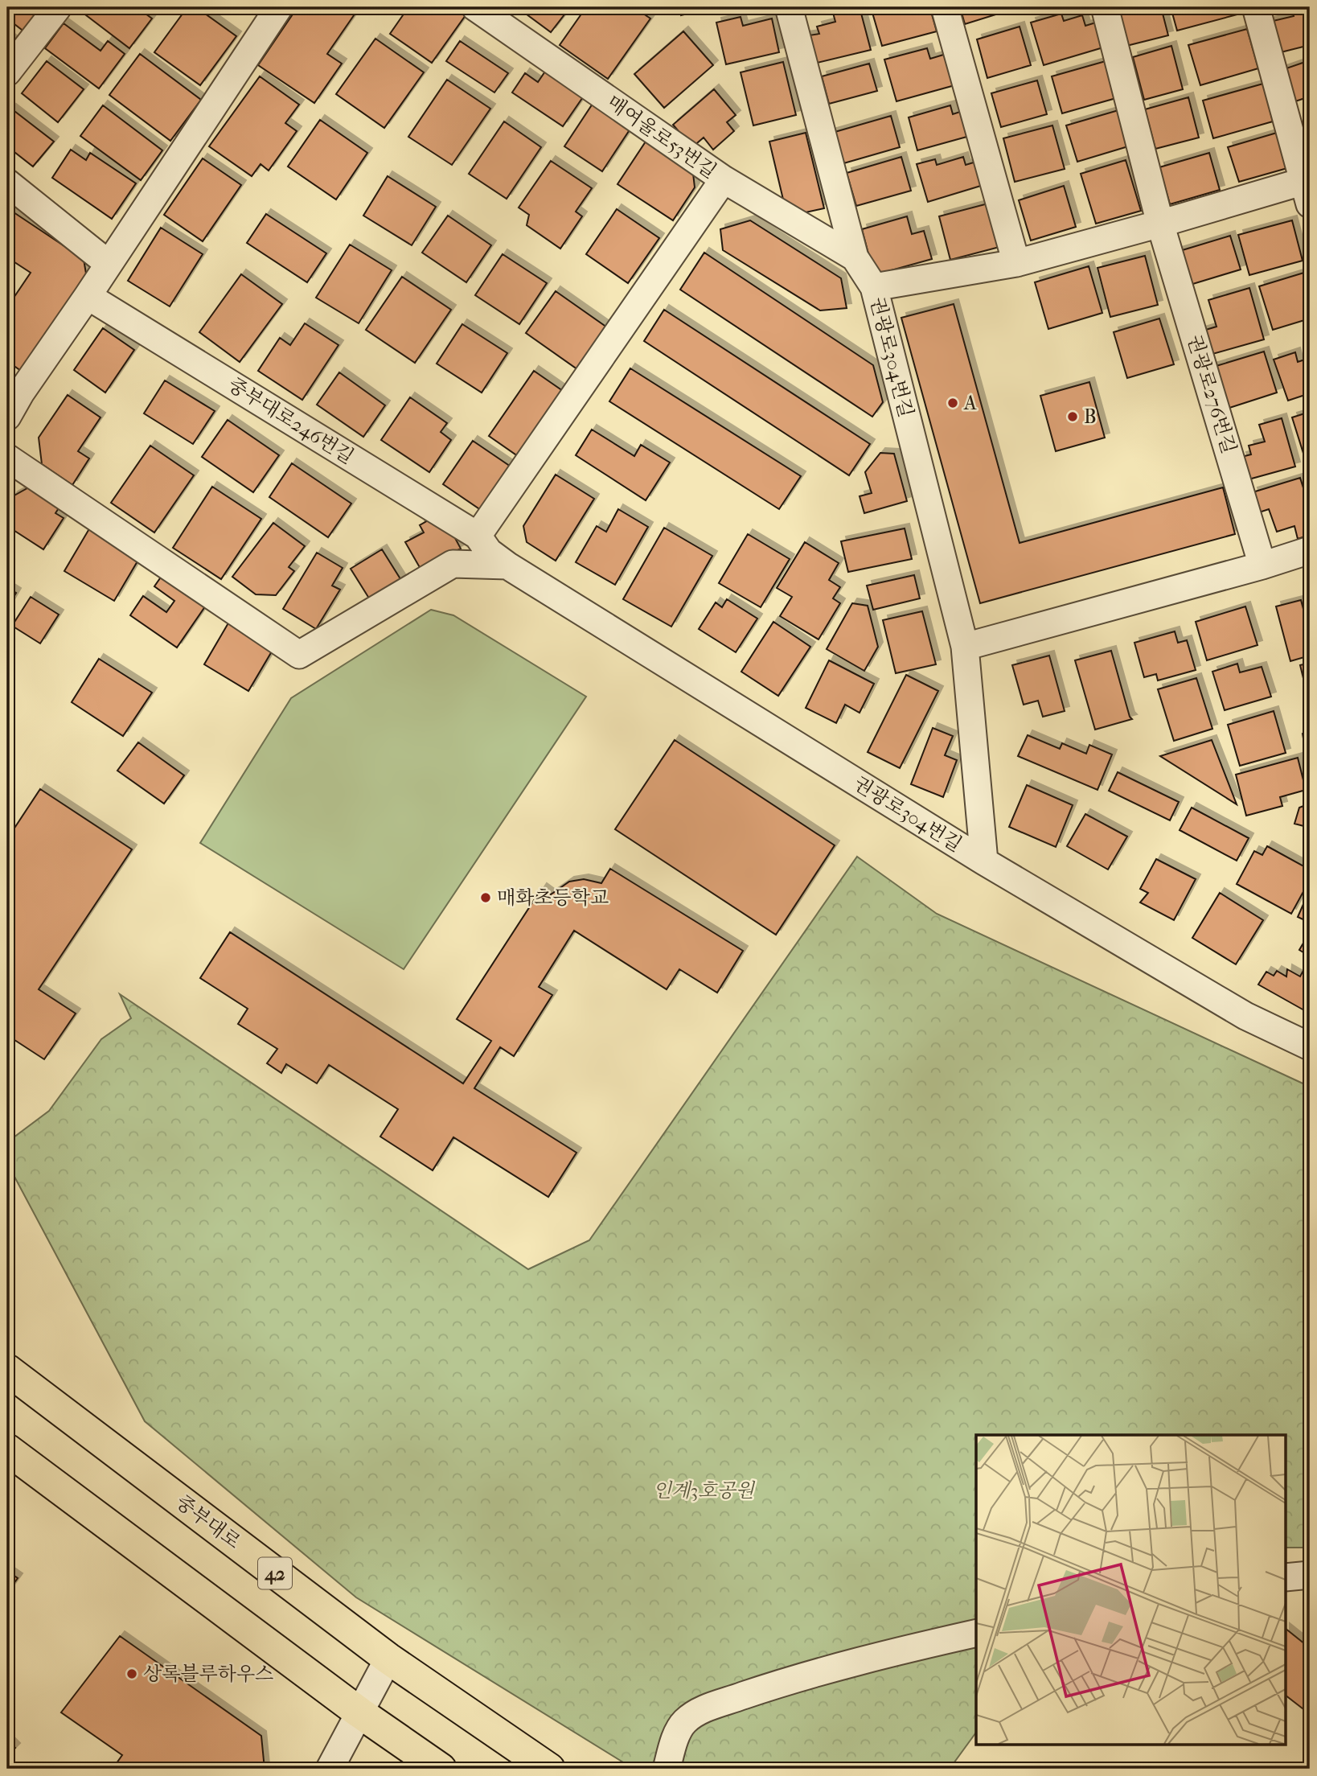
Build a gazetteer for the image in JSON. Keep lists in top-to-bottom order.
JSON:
{
  "streets": {
    "main road": ["중부대로", "42"],
    "street": [
      "매여울로53번길",
      "권광로304번길",
      "권광로276번길",
      "중부대로246번길"
    ]
  },
  "crossings": [
    ["매여울로53번길", "권광로304번길"],
    ["권광로304번길", "중부대로246번길"]
  ],
  "parks": ["인계3호공원"],
  "places": [
    "A",
    "B",
    "매화초등학교",
    "상록블루하우스"
  ]
}
